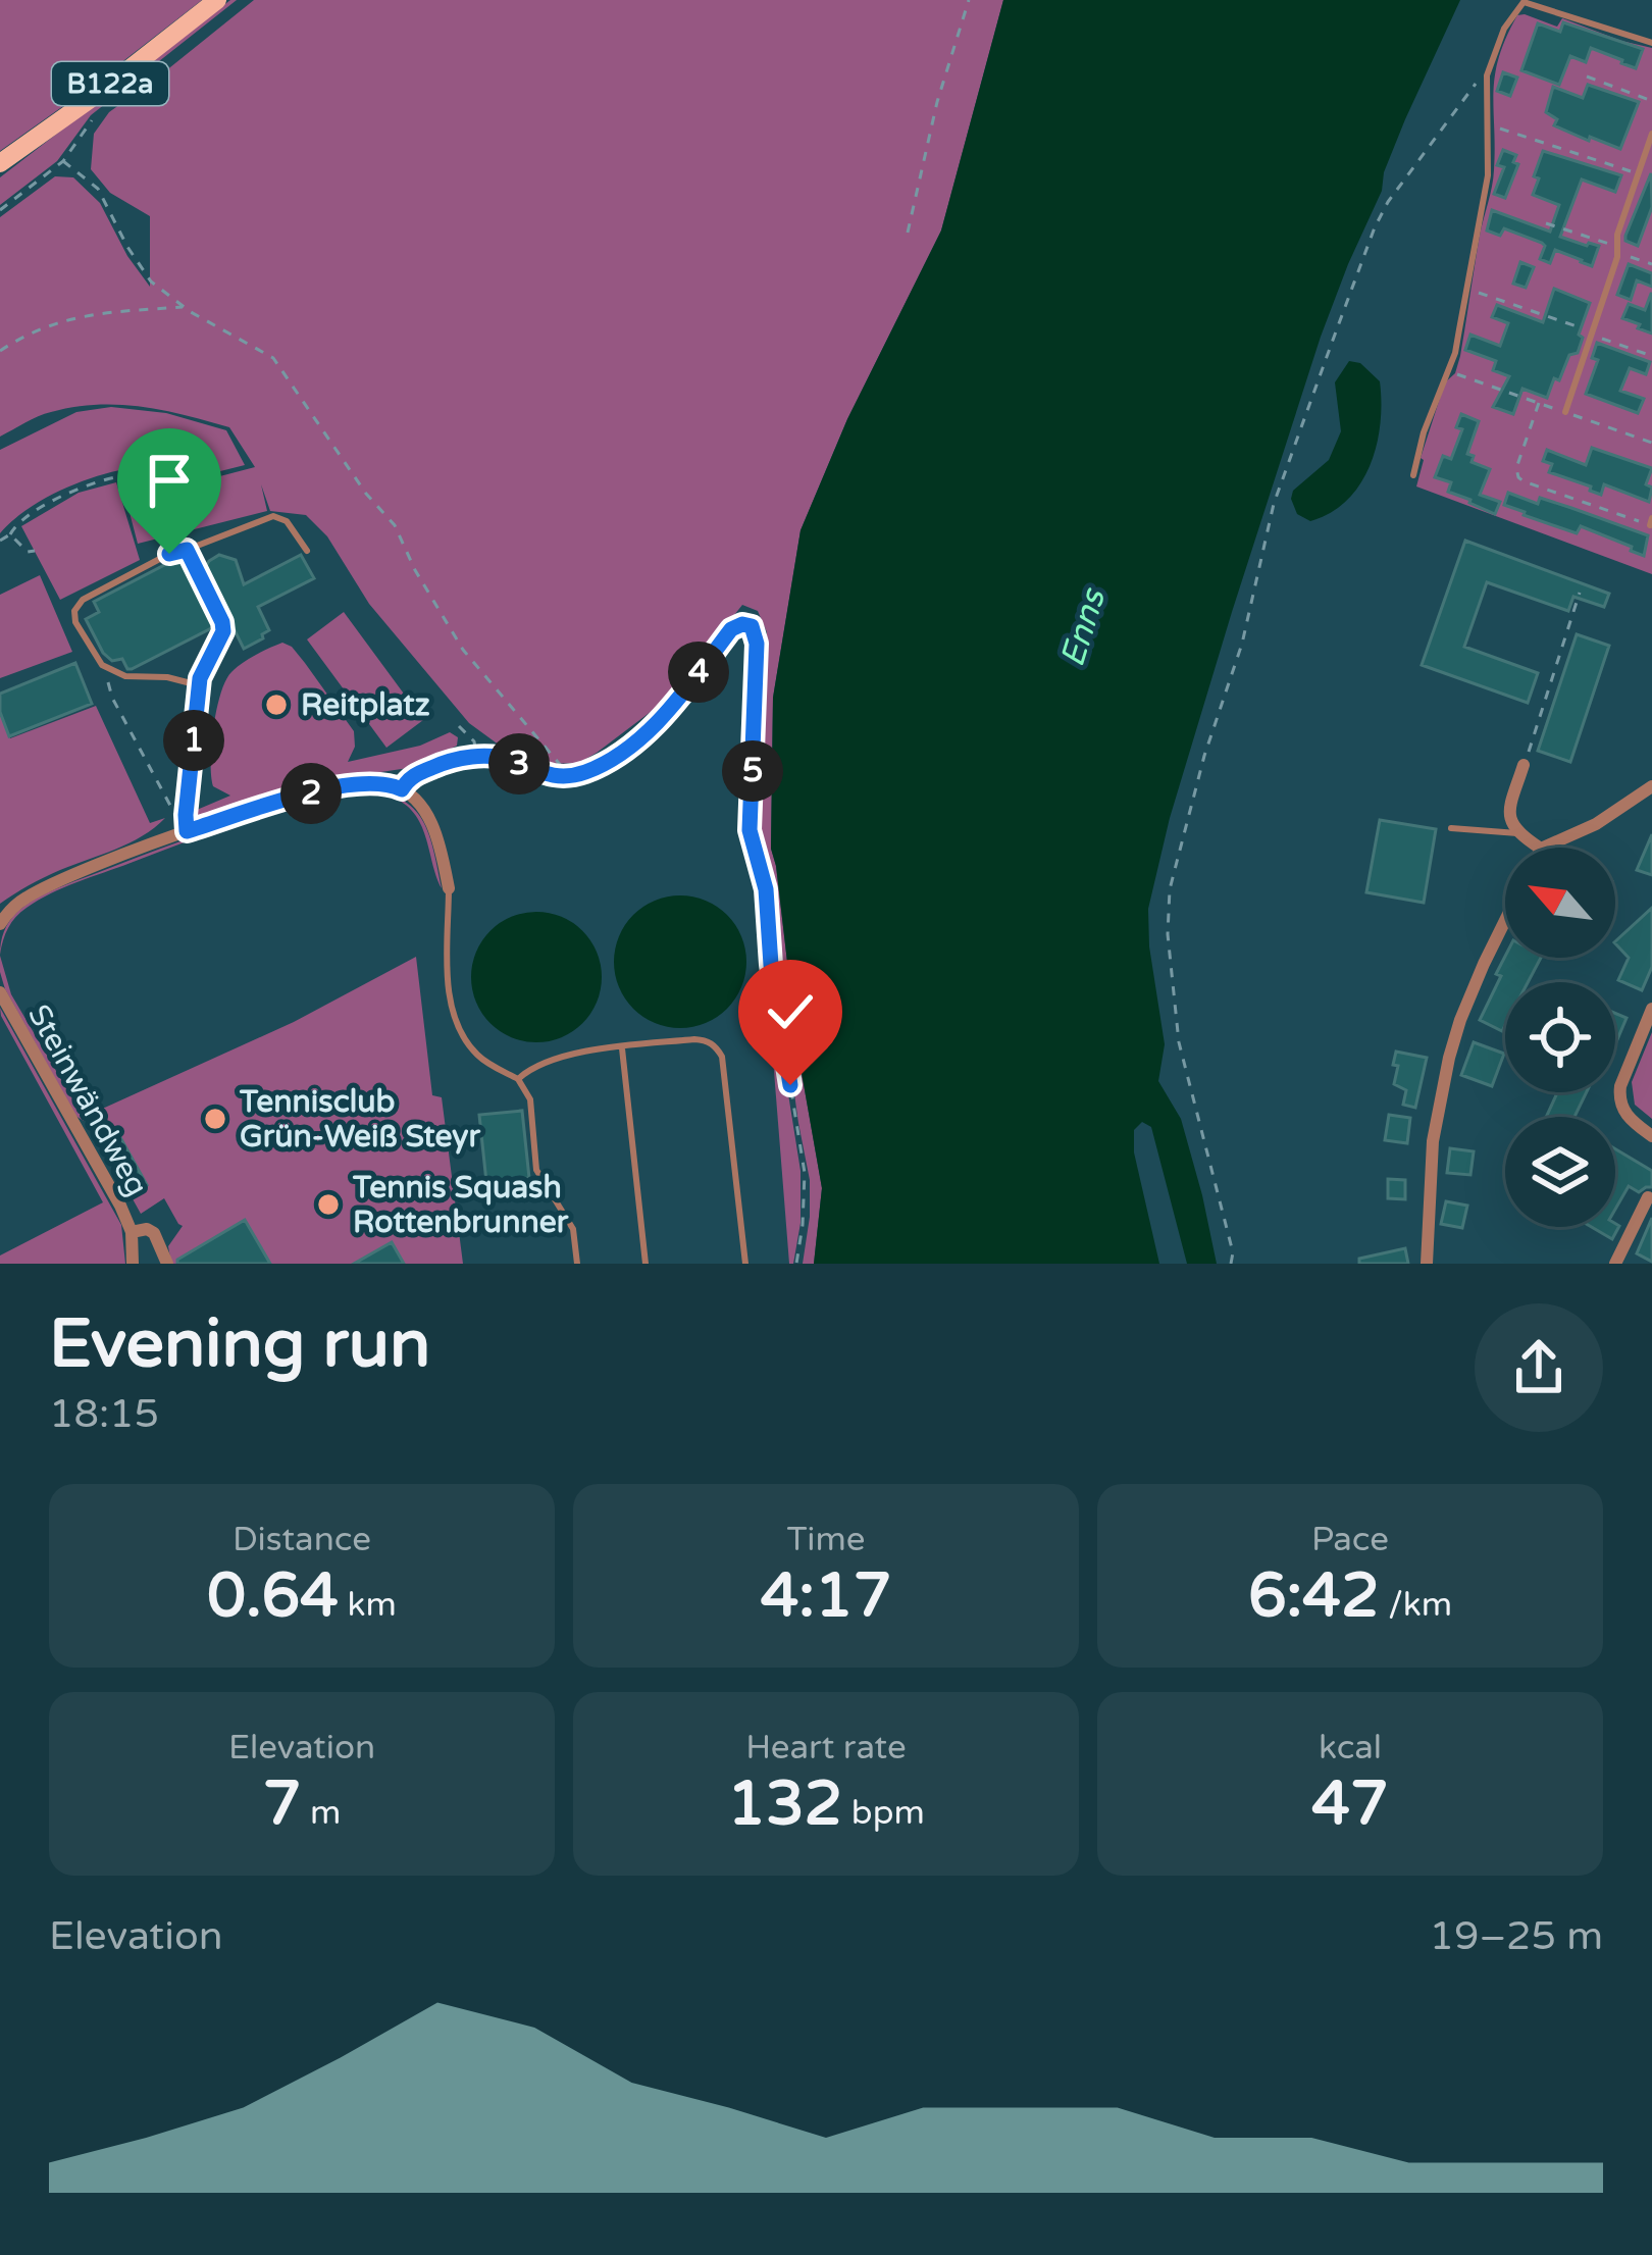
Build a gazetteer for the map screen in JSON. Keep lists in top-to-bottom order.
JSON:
{
  "streets": {
    "main road": ["B122a"],
    "street": ["Steinwändweg"]
  },
  "water": ["Enns"],
  "places": ["Reitplatz", "Tennisclub Grün-Weiß Steyr", "Tennis Squash Rottenbrunner"],
  "north": "top left",
  "page": {
    "pins": [
      "4",
      "1",
      "3",
      "5",
      "2"
    ],
    "heading": ["Evening run", "18:15"],
    "stats": [
      ["Distance", "0.64 km"],
      ["Time", "4:17"],
      ["Pace", "6:42 /km"],
      ["Elevation", "7 m"],
      ["Heart rate", "132 bpm"],
      ["kcal", "47"]
    ],
    "chart": ["Elevation", "19–25 m"]
  }
}
